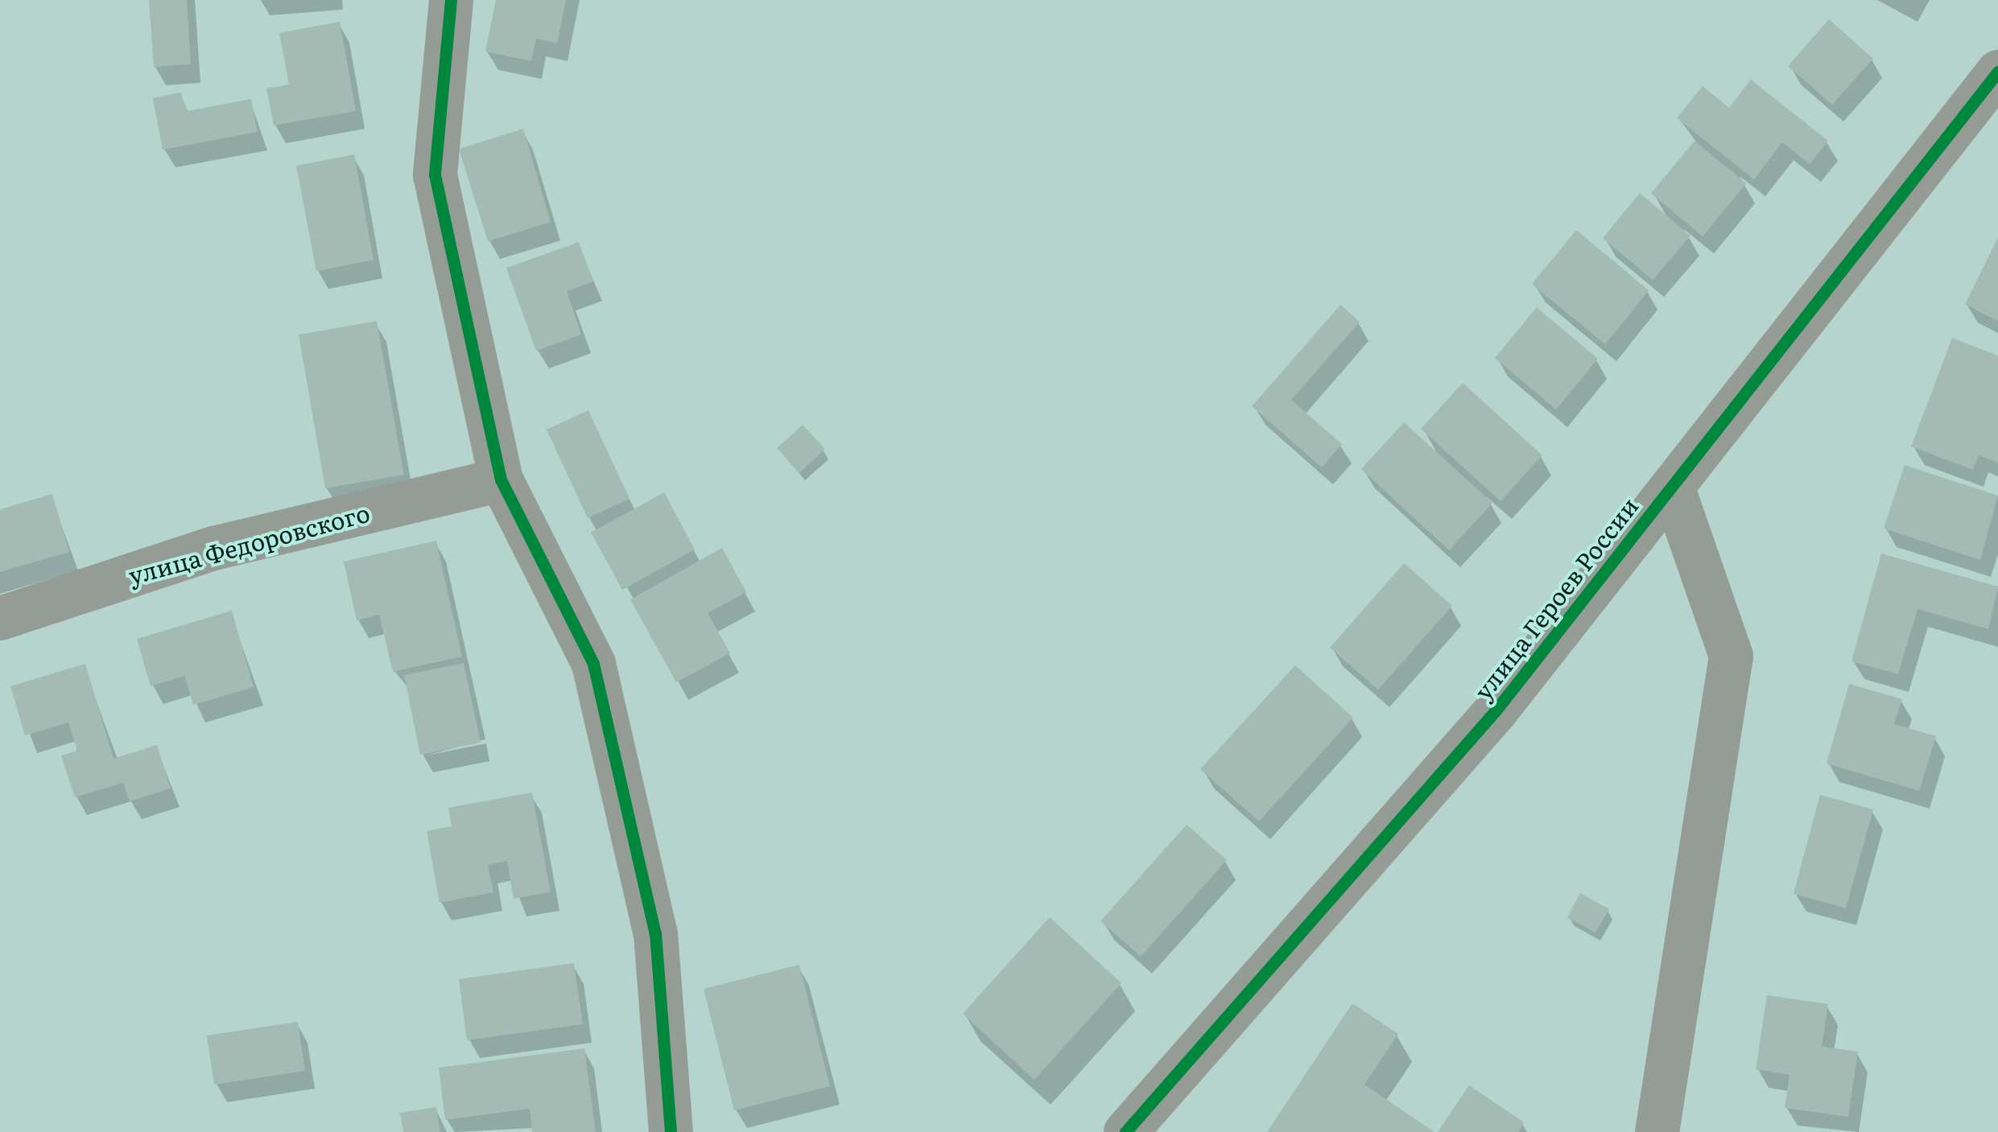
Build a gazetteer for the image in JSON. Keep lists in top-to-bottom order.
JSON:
{
  "streets": {
    "street": ["улица Федоровского", "улица Героев России"]
  }
}
